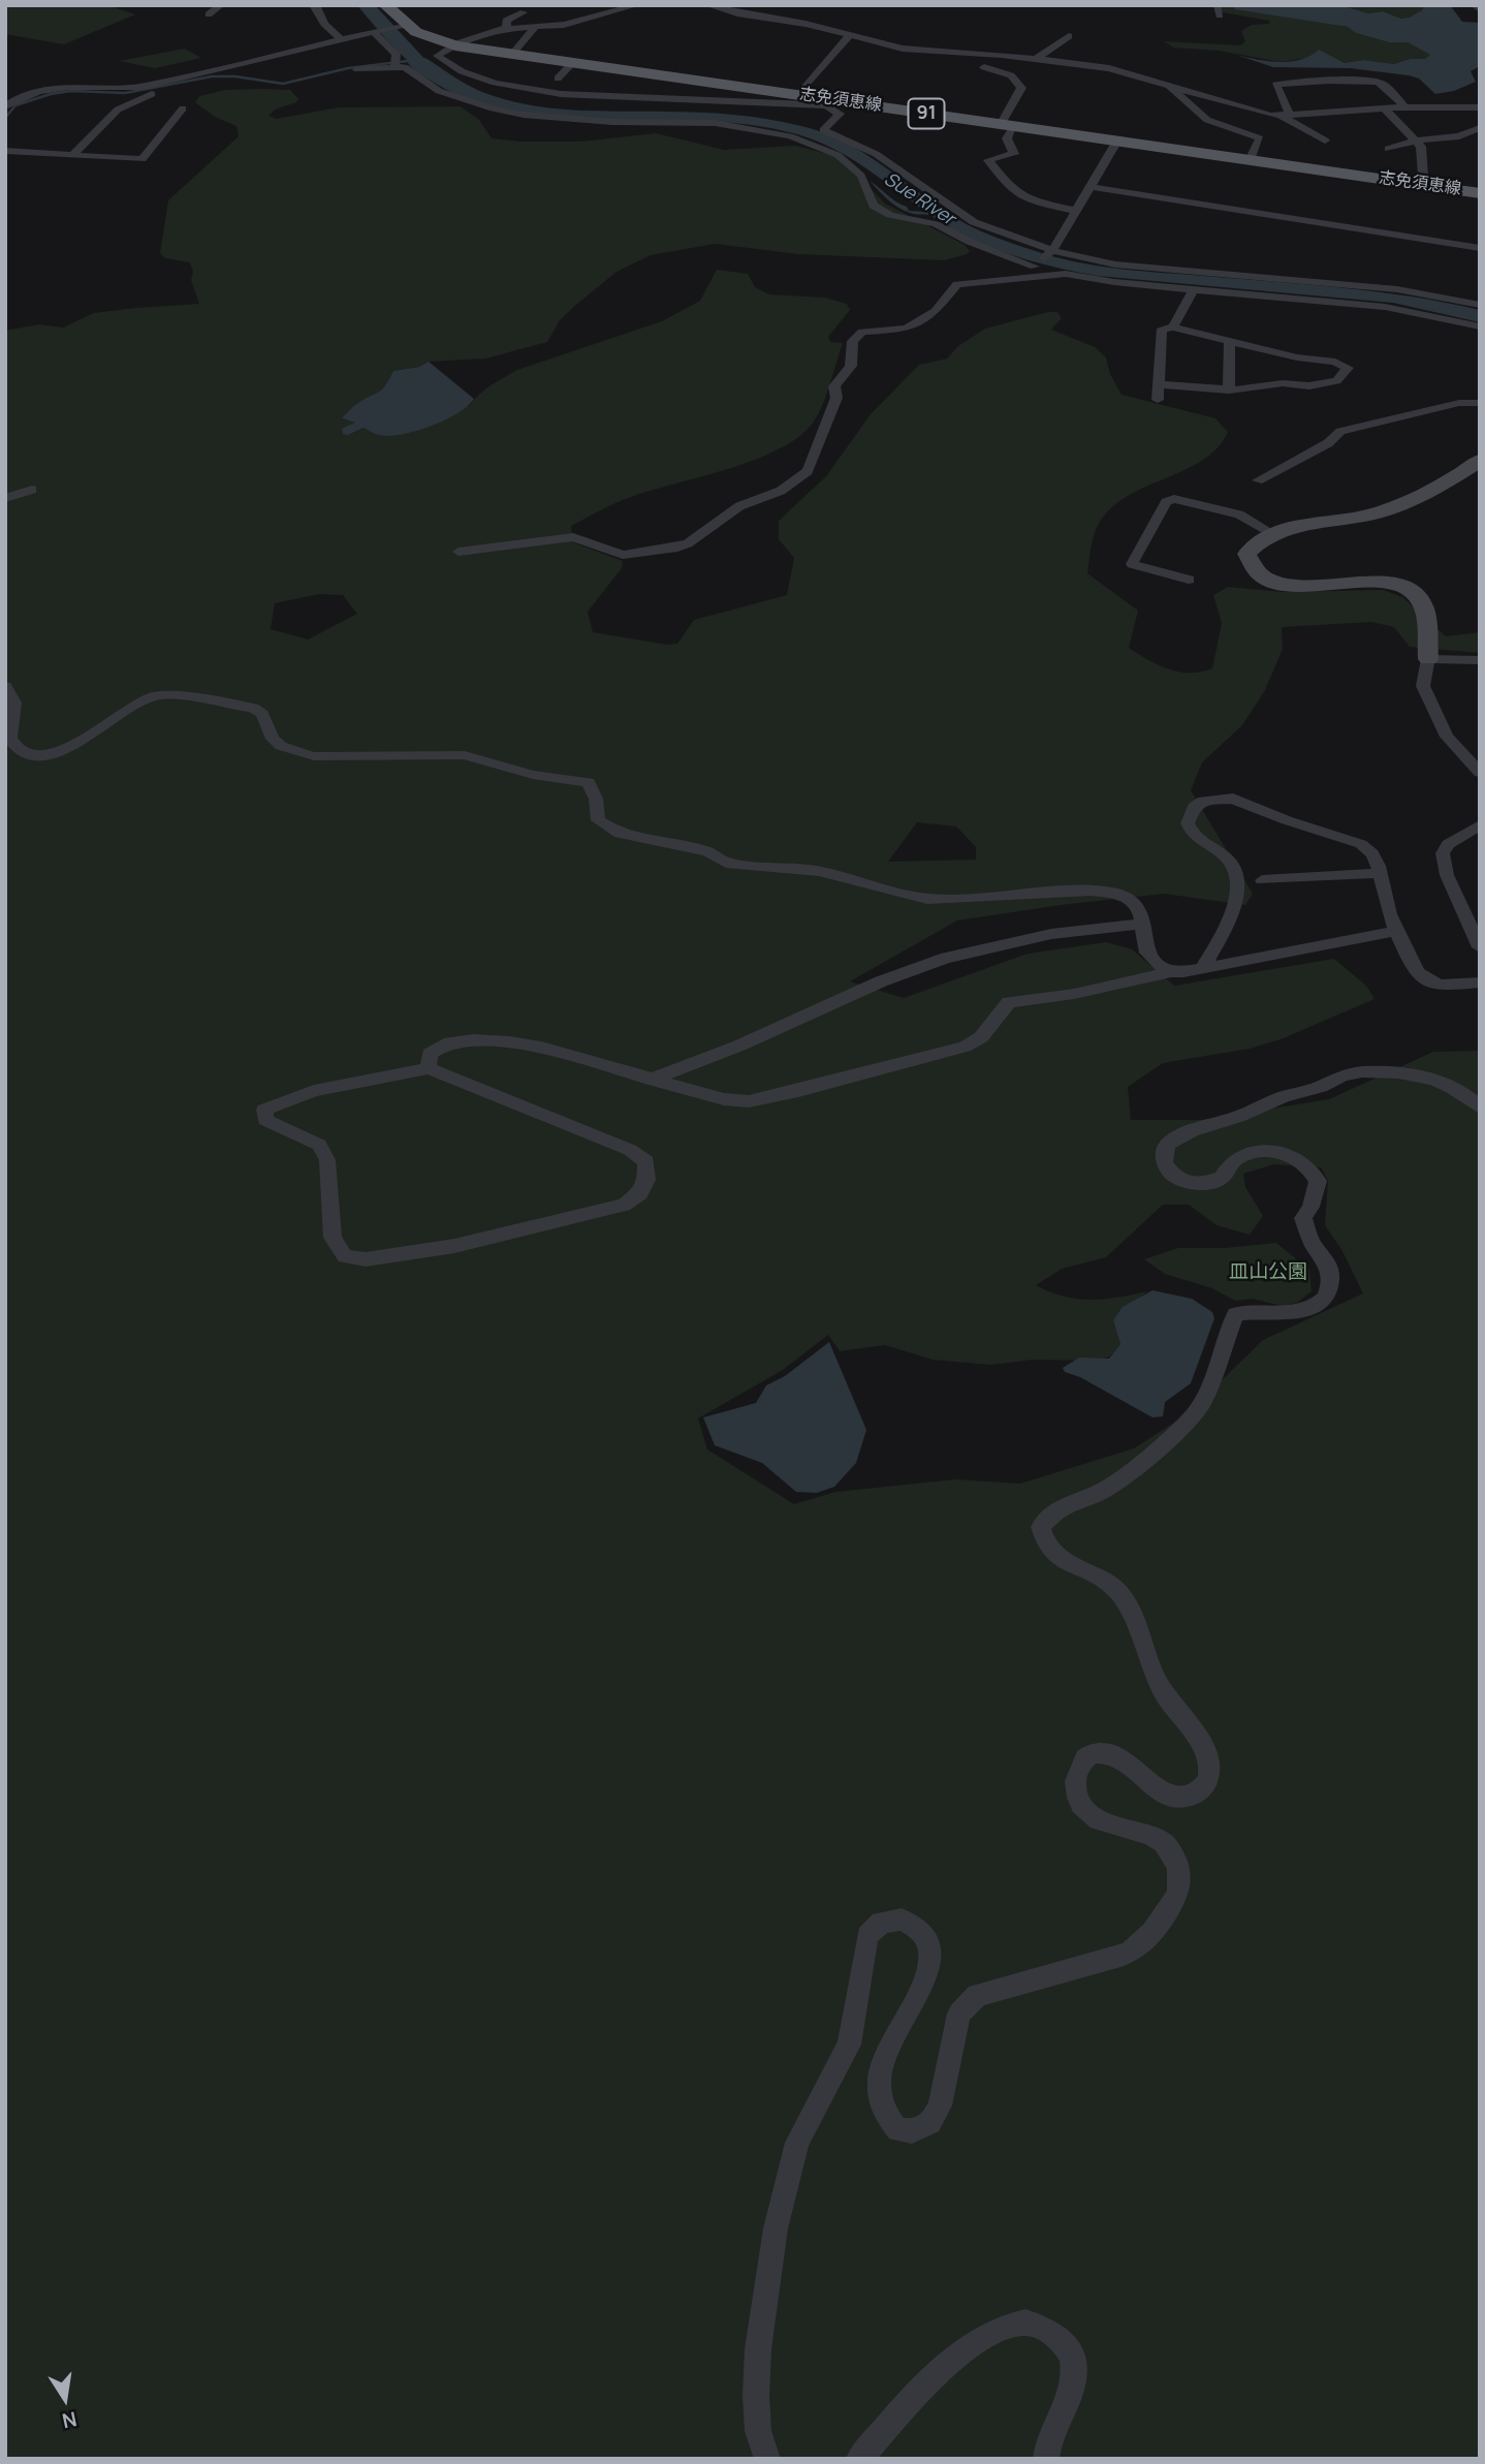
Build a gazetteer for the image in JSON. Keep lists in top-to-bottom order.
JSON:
{
  "streets": {
    "main road": ["志免須恵線", "91"]
  },
  "water": ["Sue River"],
  "parks": ["皿山公園"],
  "north": "bottom"
}
